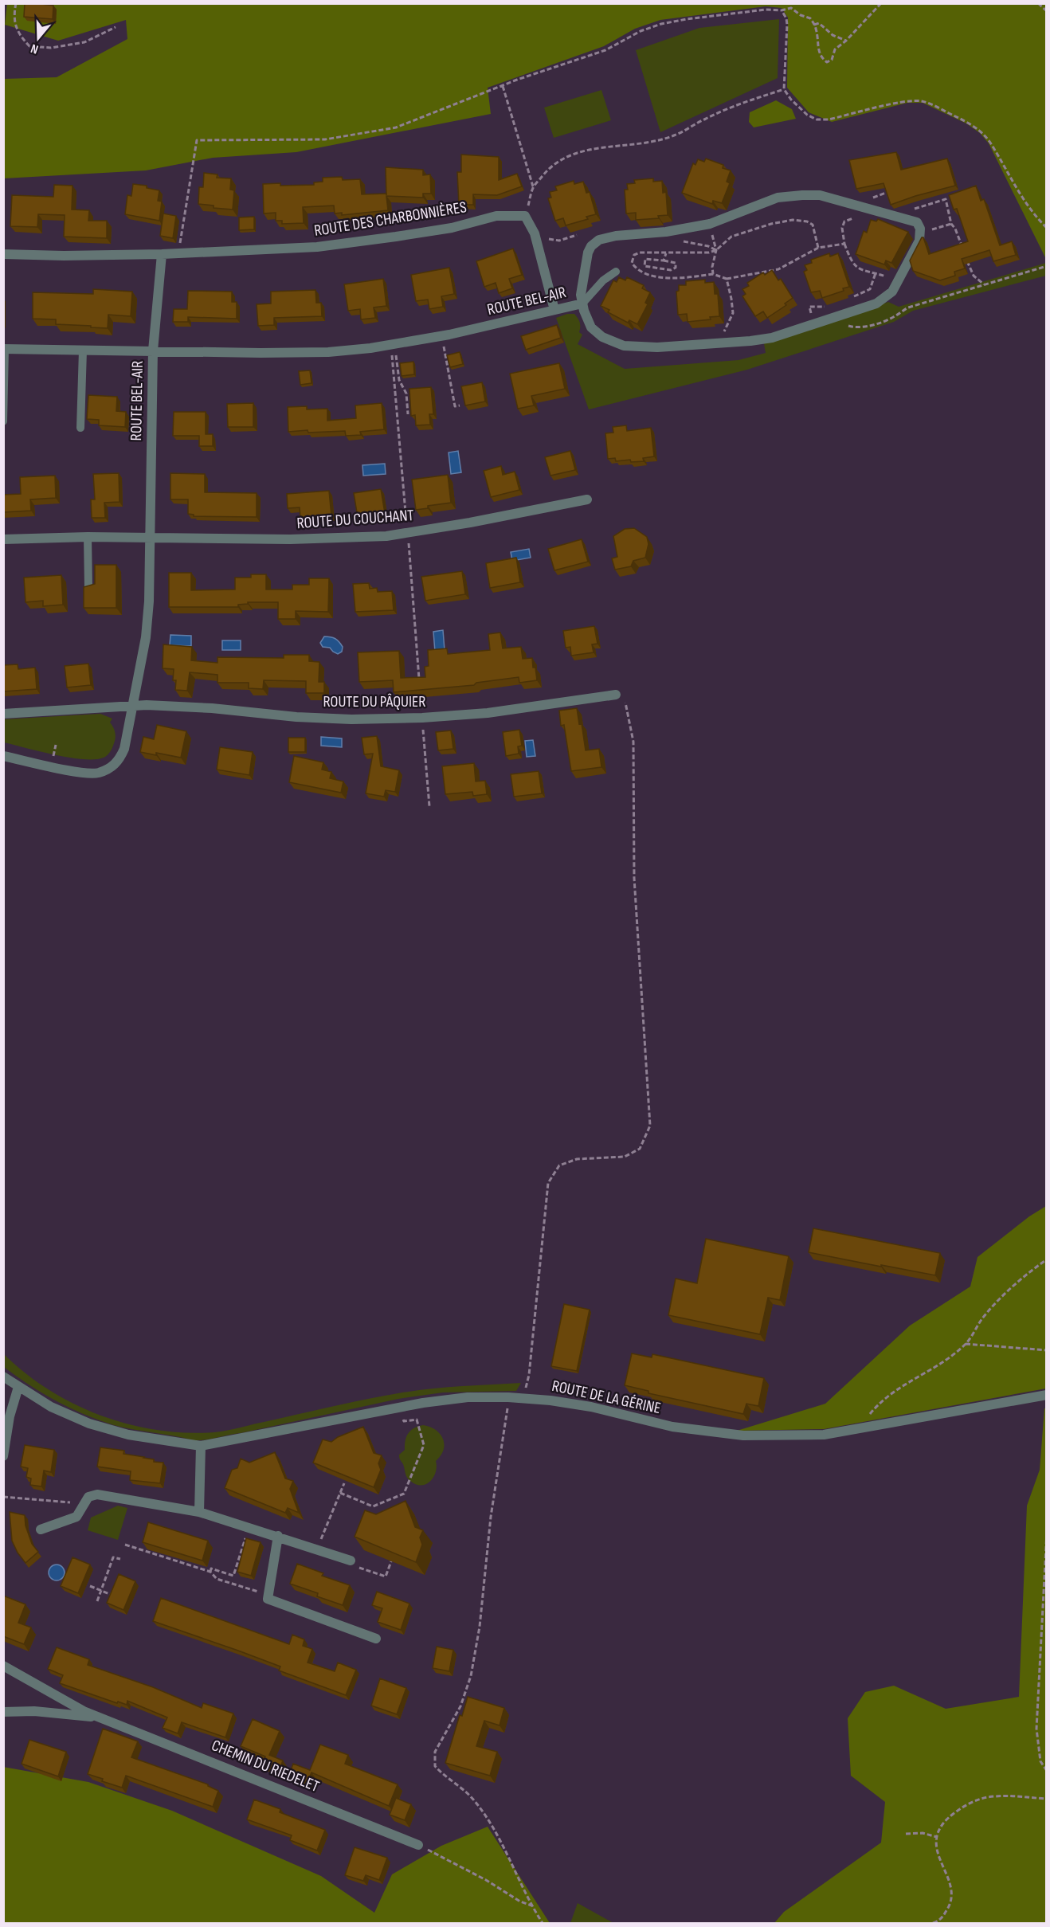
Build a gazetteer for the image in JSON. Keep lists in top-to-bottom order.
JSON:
{
  "streets": {
    "street": [
      "ROUTE DES CHARBONNIÈRES",
      "ROUTE BEL-AIR",
      "ROUTE DU COUCHANT",
      "ROUTE DU PÂQUIER",
      "ROUTE DE LA GÉRINE",
      "CHEMIN DU RIEDELET"
    ]
  },
  "crossings": [
    ["ROUTE BEL-AIR", "ROUTE DU COUCHANT"],
    ["ROUTE BEL-AIR", "ROUTE DU PÂQUIER"]
  ],
  "north": "bottom"
}
